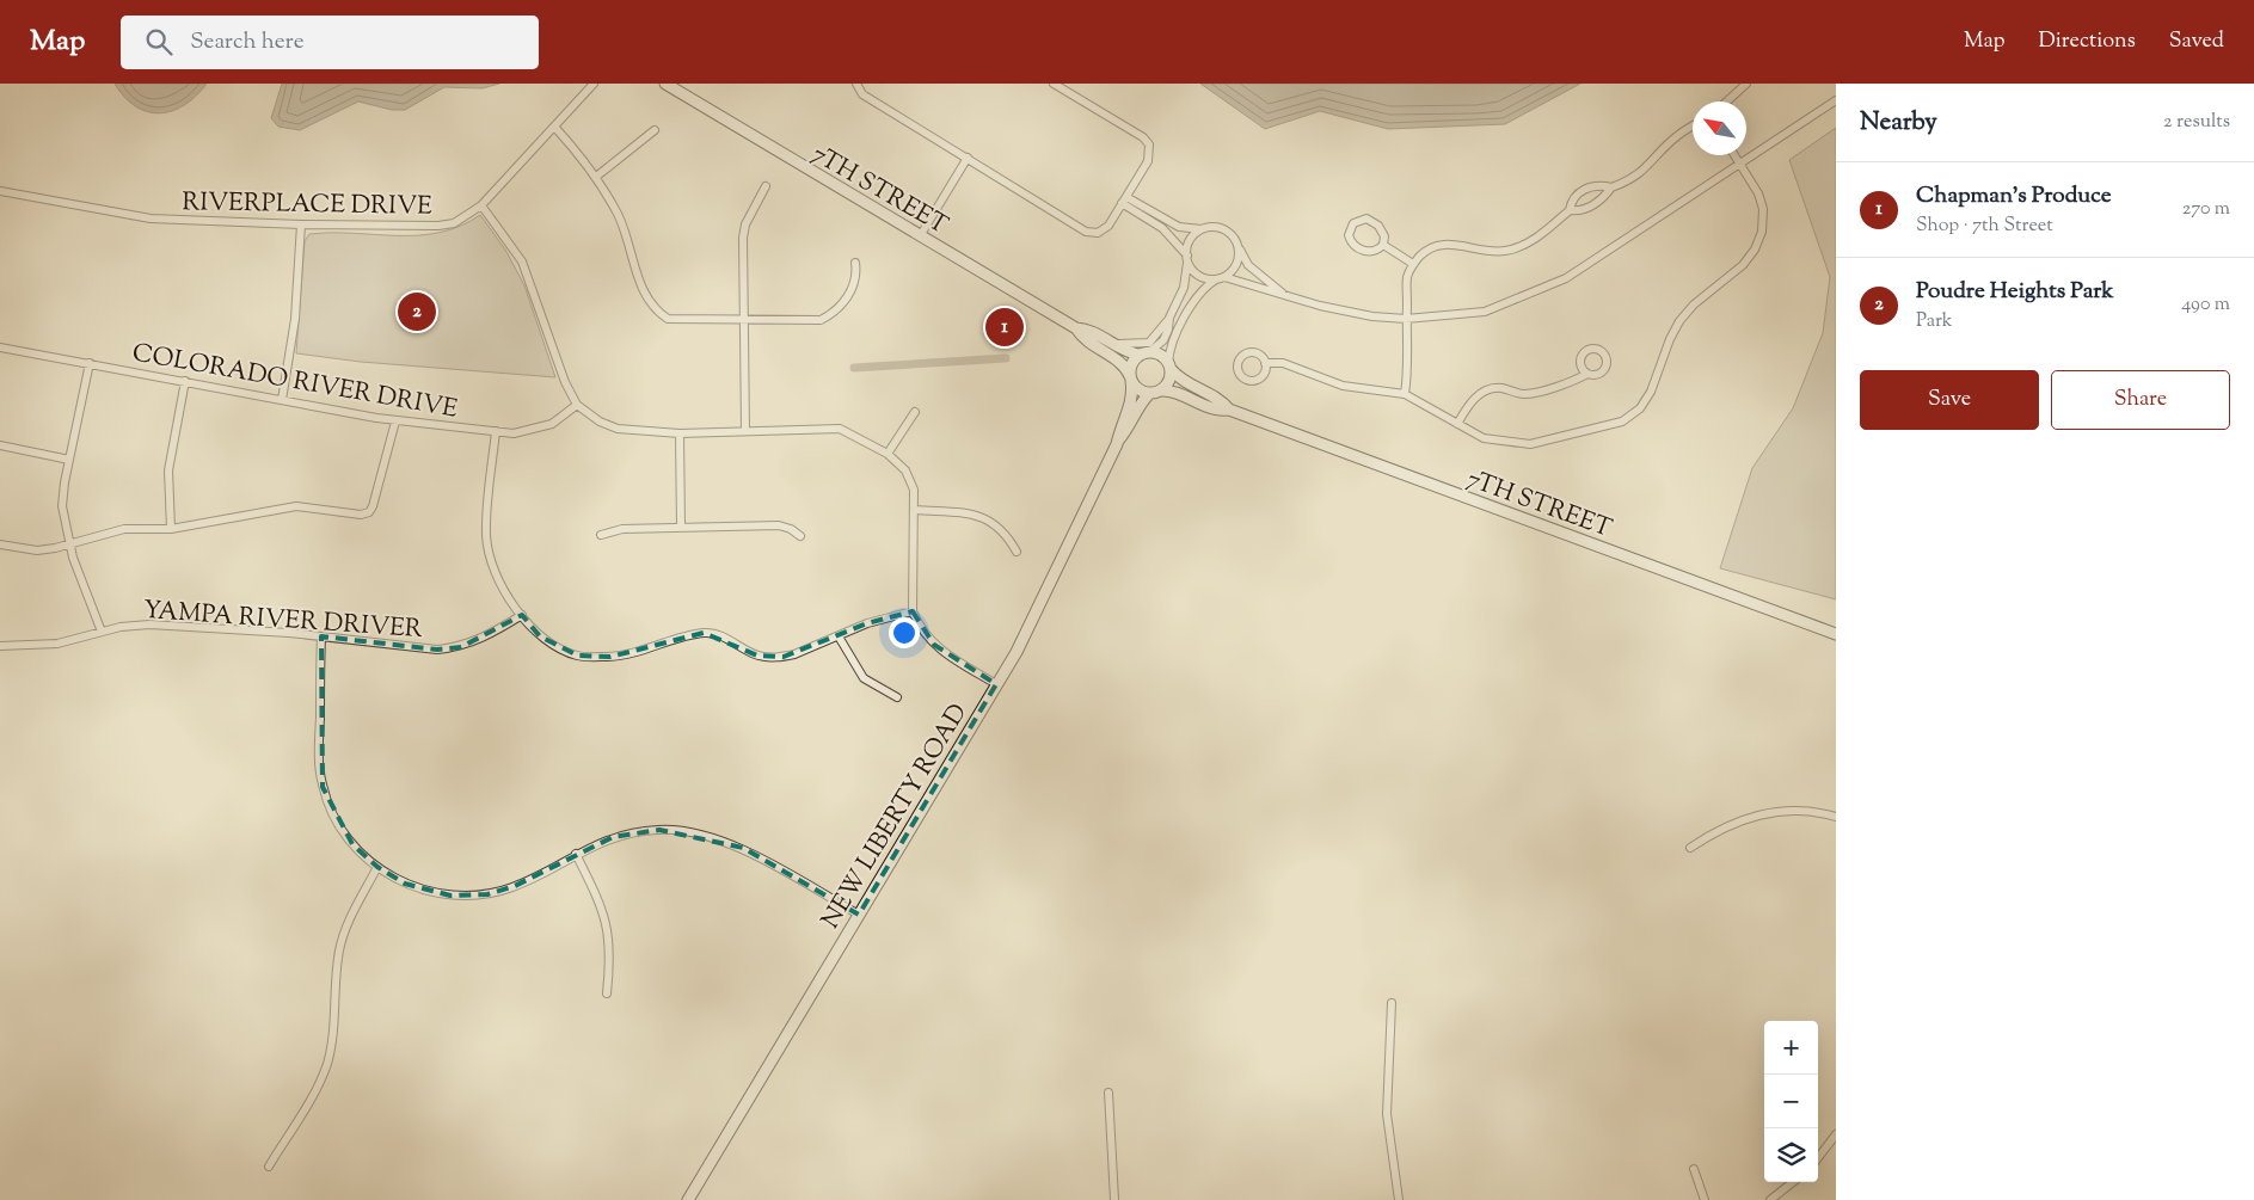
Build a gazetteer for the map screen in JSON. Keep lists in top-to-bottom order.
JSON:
{
  "streets": {
    "street": [
      "7TH STREET",
      "RIVERPLACE DRIVE",
      "COLORADO RIVER DRIVE",
      "YAMPA RIVER DRIVER",
      "NEW LIBERTY ROAD"
    ]
  },
  "crossings": [
    ["7TH STREET", "NEW LIBERTY ROAD"]
  ],
  "north": "top left",
  "page": {
    "header": "Map",
    "search": "Search here",
    "nav": ["Map", "Directions", "Saved"],
    "heading": ["Nearby", "2 results"],
    "list": [
      {
        "mark": "1",
        "name": "Chapman's Produce",
        "note": "Shop · 7th Street",
        "value": "270 m"
      },
      {
        "mark": "2",
        "name": "Poudre Heights Park",
        "note": "Park",
        "value": "490 m"
      }
    ],
    "pins": ["2", "1"],
    "buttons": ["Save", "Share"],
    "map_buttons": ["+", "−"]
  }
}
